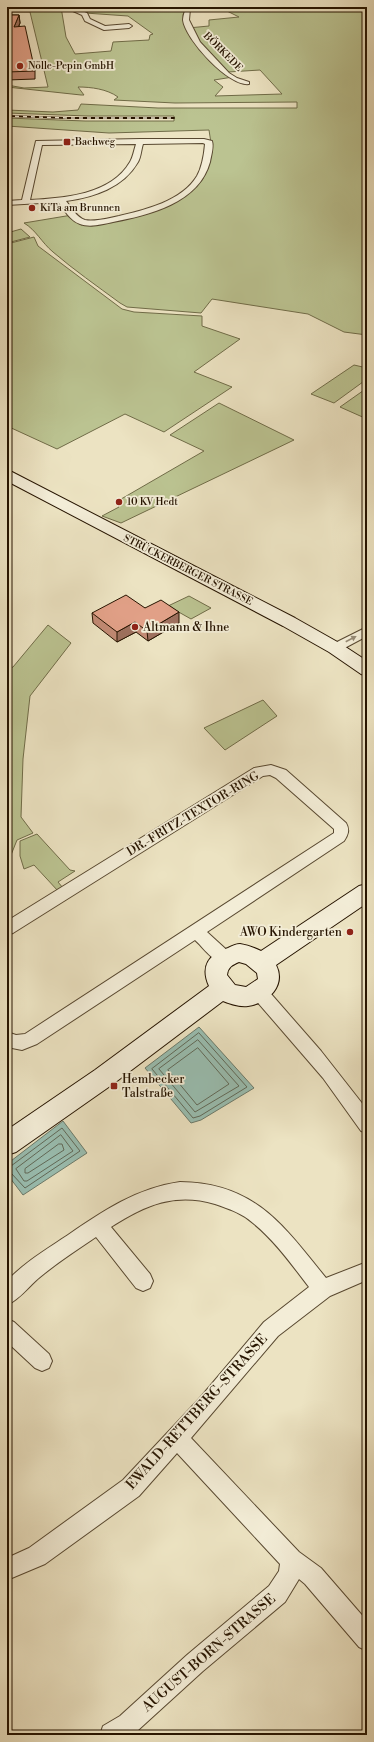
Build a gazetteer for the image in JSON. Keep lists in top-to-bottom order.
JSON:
{
  "streets": {
    "main road": ["STRÜCKERBERGER STRASSE"],
    "street": [
      "BÖRKEDE",
      "DR.-FRITZ-TEXTOR-RING",
      "EWALD-RETTBERG-STRASSE",
      "AUGUST-BORN-STRASSE"
    ]
  },
  "places": {
    "other": [
      "Nölle-Pepin GmbH",
      "KiTa am Brunnen",
      "10 KV Hedt",
      "Altmann & Ihne",
      "AWO Kindergarten"
    ],
    "transit": ["Bachweg", "Hembecker Talstraße"]
  }
}
